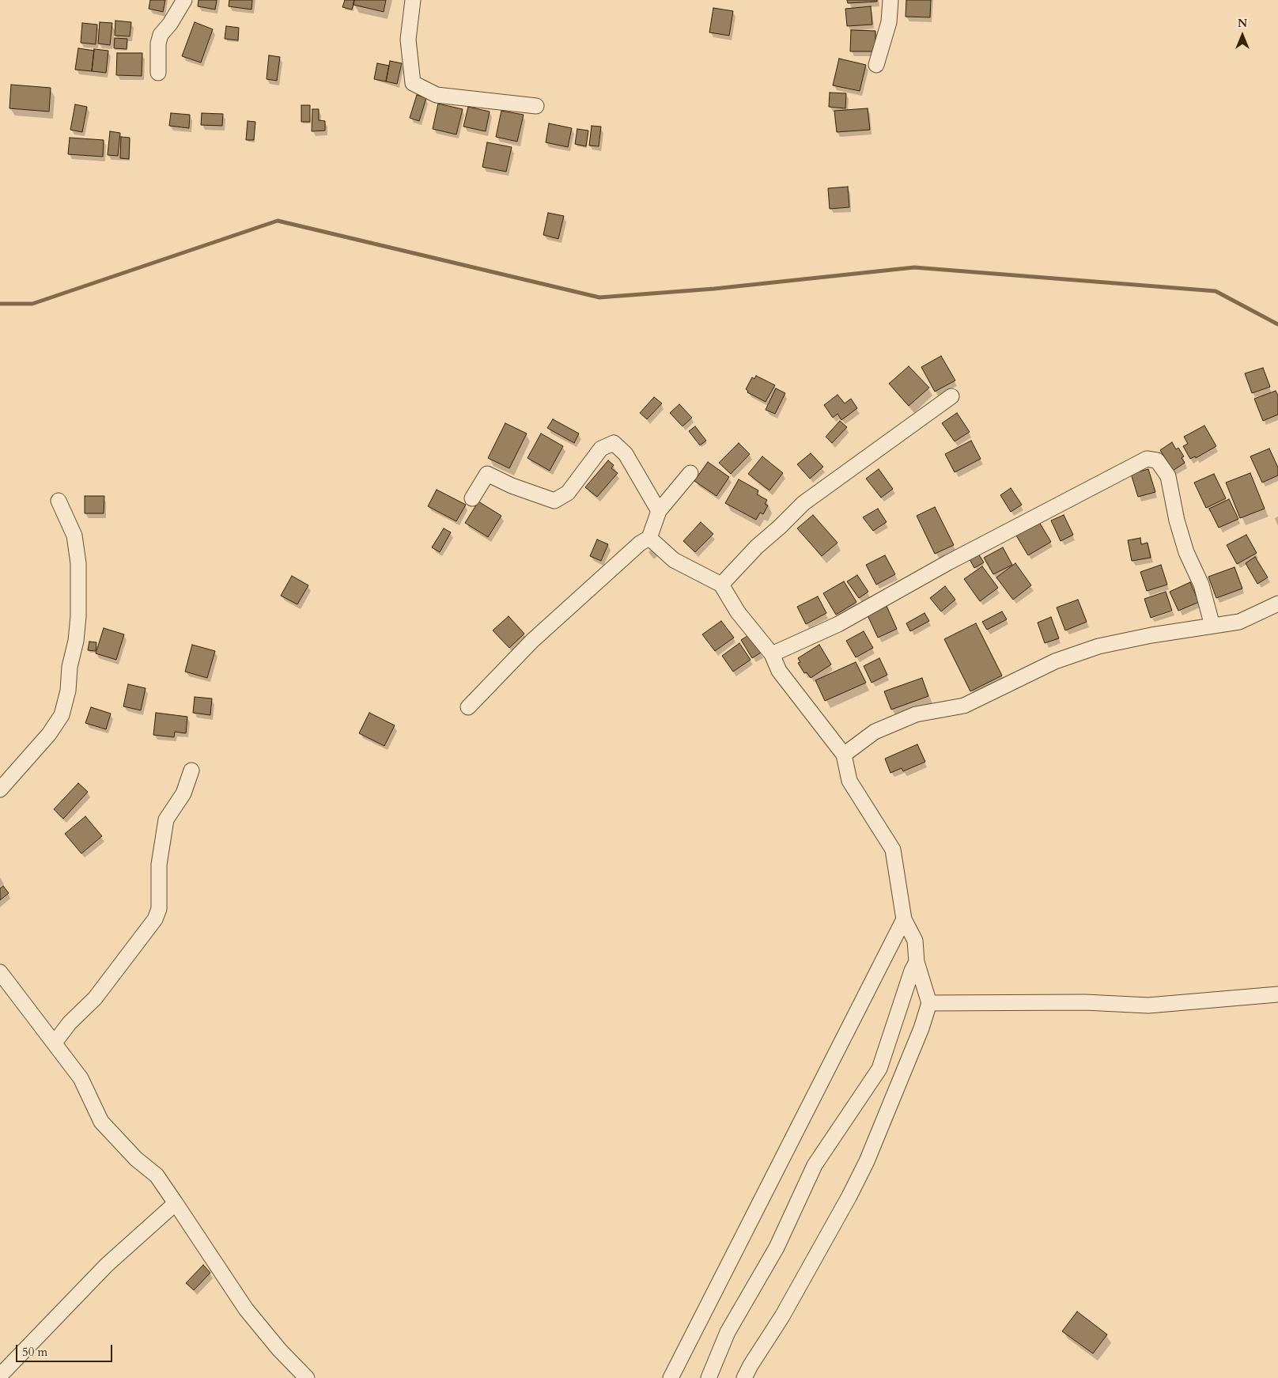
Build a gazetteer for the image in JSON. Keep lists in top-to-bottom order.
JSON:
{
  "scale_bar": "50 m",
  "north": "top"
}
